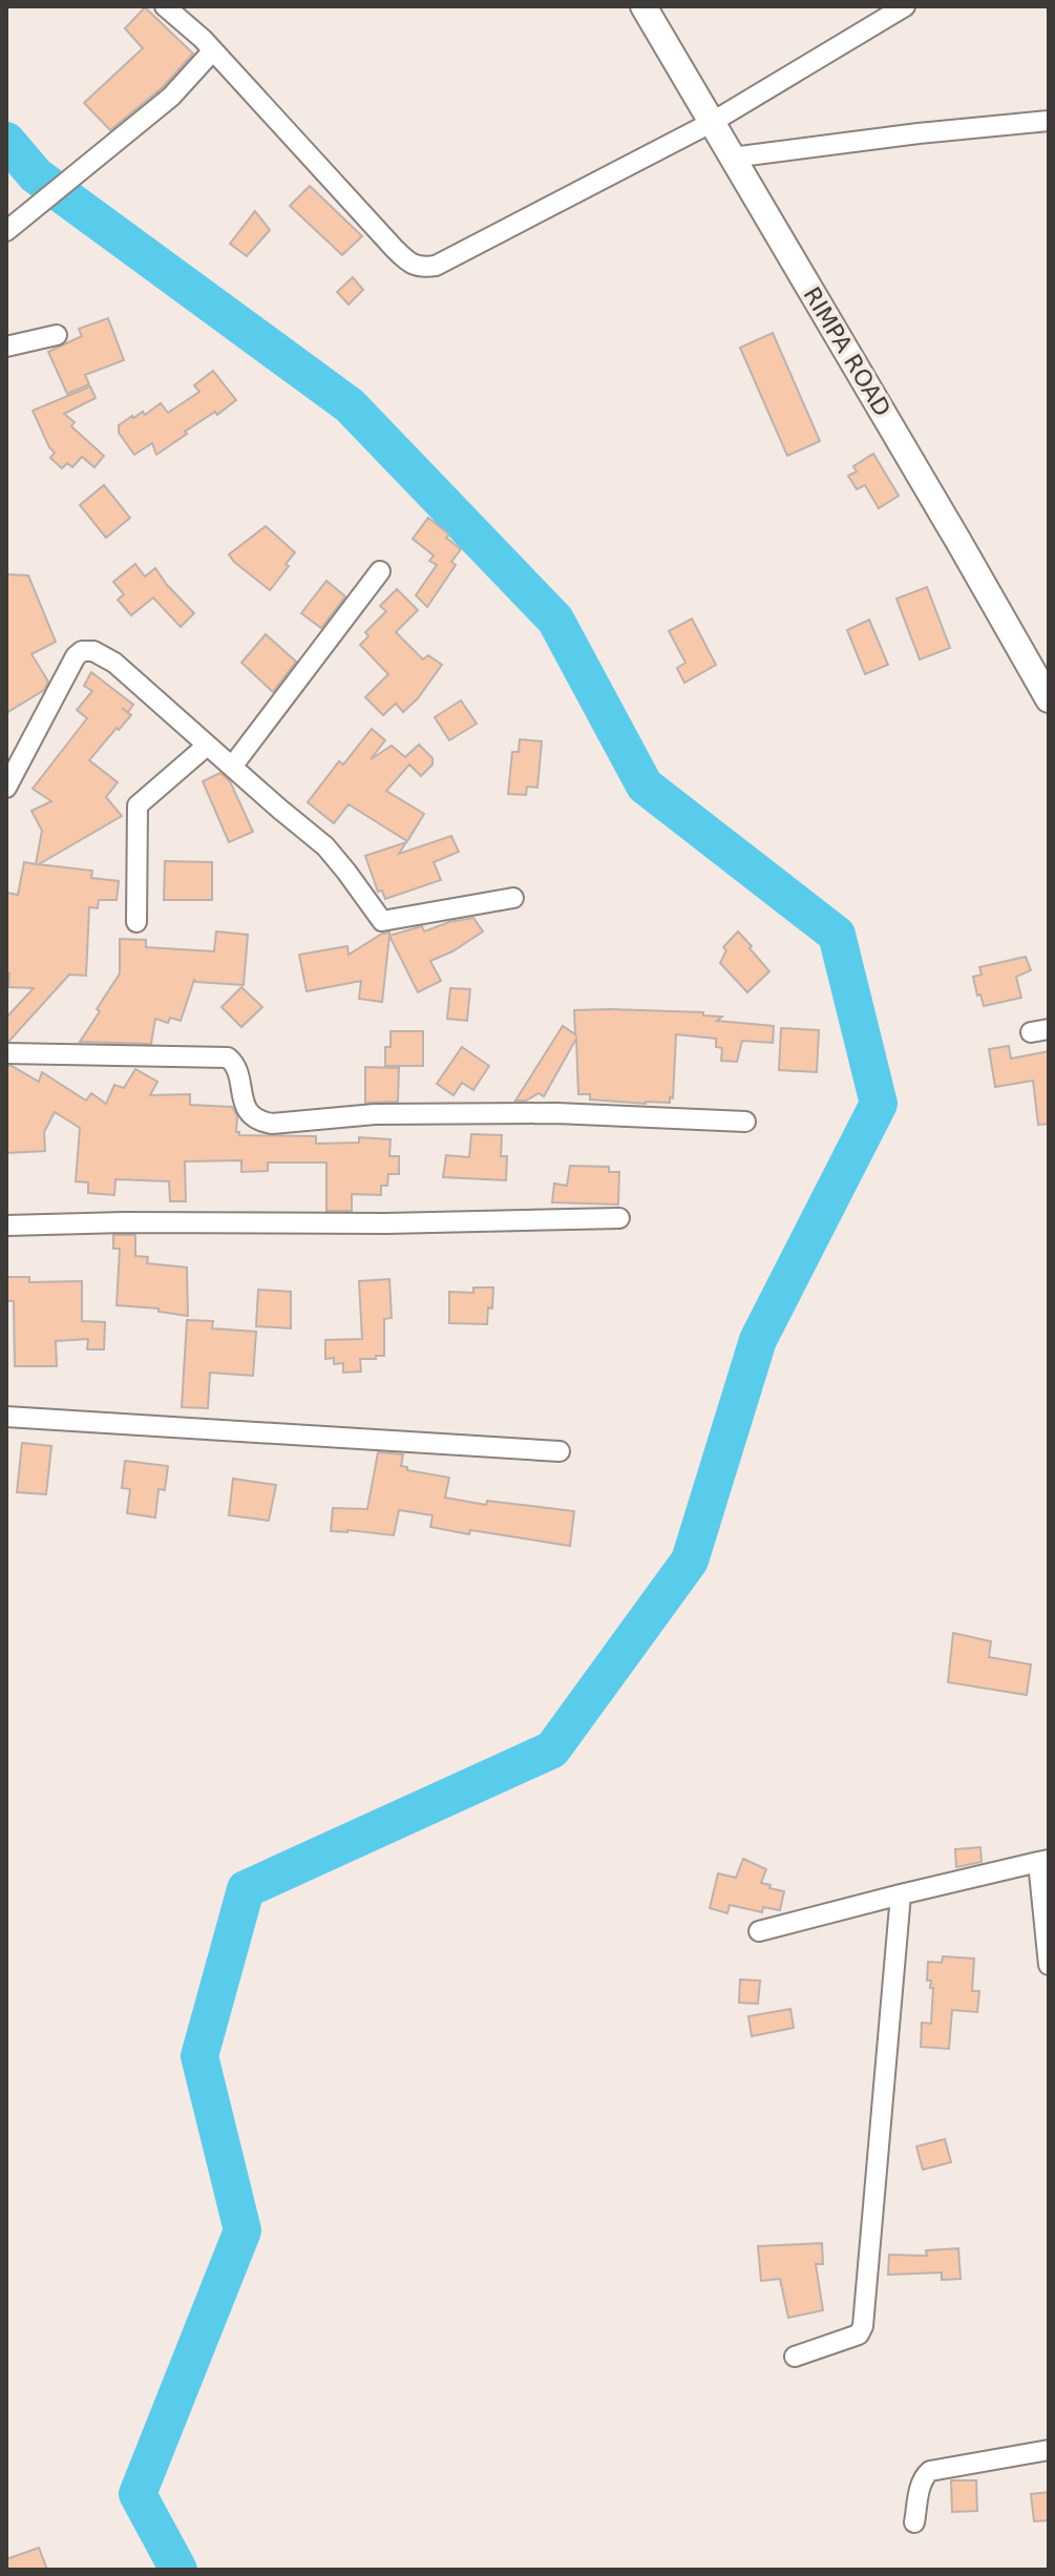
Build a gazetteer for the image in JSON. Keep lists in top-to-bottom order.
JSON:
{
  "streets": {
    "street": ["RIMPA ROAD"]
  }
}
